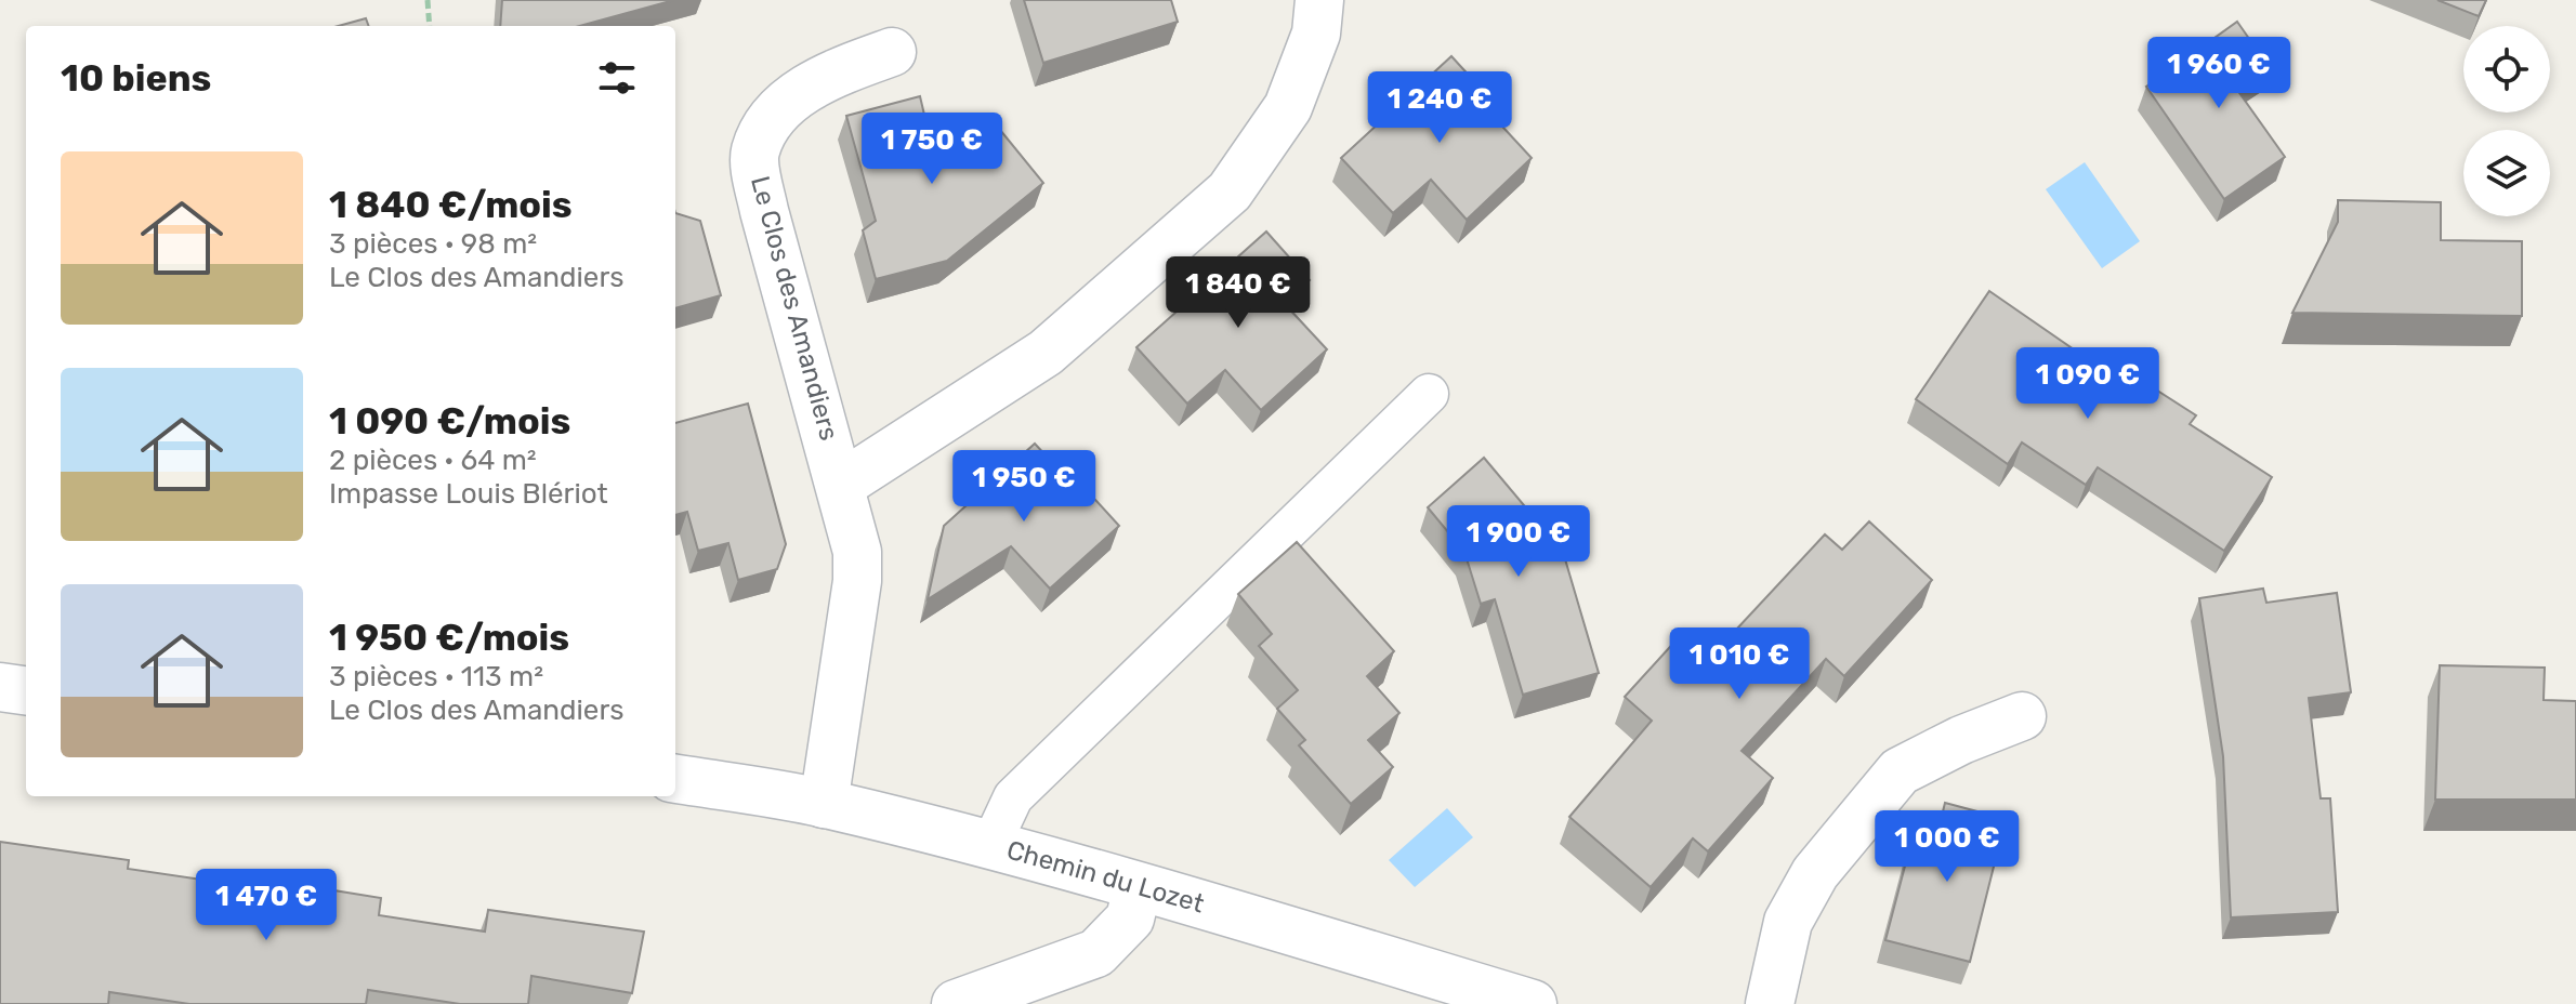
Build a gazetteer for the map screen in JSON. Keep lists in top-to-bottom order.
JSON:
{
  "streets": {
    "street": ["Le Clos des Amandiers", "Chemin du Lozet"]
  },
  "crossings": [
    ["Le Clos des Amandiers", "Chemin du Lozet"]
  ],
  "page": {
    "heading": "10 biens",
    "price": [
      "1 960 €",
      "1 240 €",
      "1 750 €",
      "1 840 €",
      "1 090 €",
      "1 950 €",
      "1 900 €",
      "1 010 €",
      "1 000 €",
      "1 470 €"
    ],
    "list": [
      {
        "name": "1 840 €/mois",
        "note": "3 pièces · 98 m² · Le Clos des Amandiers"
      },
      {
        "name": "1 090 €/mois",
        "note": "2 pièces · 64 m² · Impasse Louis Blériot"
      },
      {
        "name": "1 950 €/mois",
        "note": "3 pièces · 113 m² · Le Clos des Amandiers"
      }
    ]
  }
}
